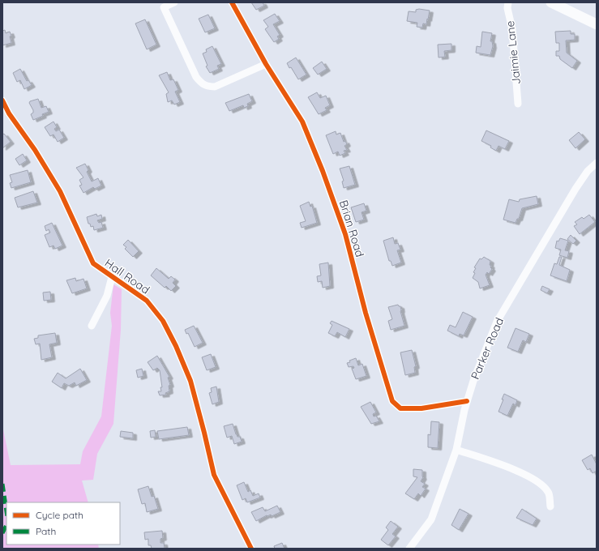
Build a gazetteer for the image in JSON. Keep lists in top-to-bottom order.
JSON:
{
  "streets": {
    "street": [
      "Jaimie Lane",
      "Brian Road",
      "Hall Road",
      "Parker Road"
    ]
  },
  "crossings": [
    ["Brian Road", "Parker Road"]
  ],
  "legend": ["Cycle path", "Path"]
}
